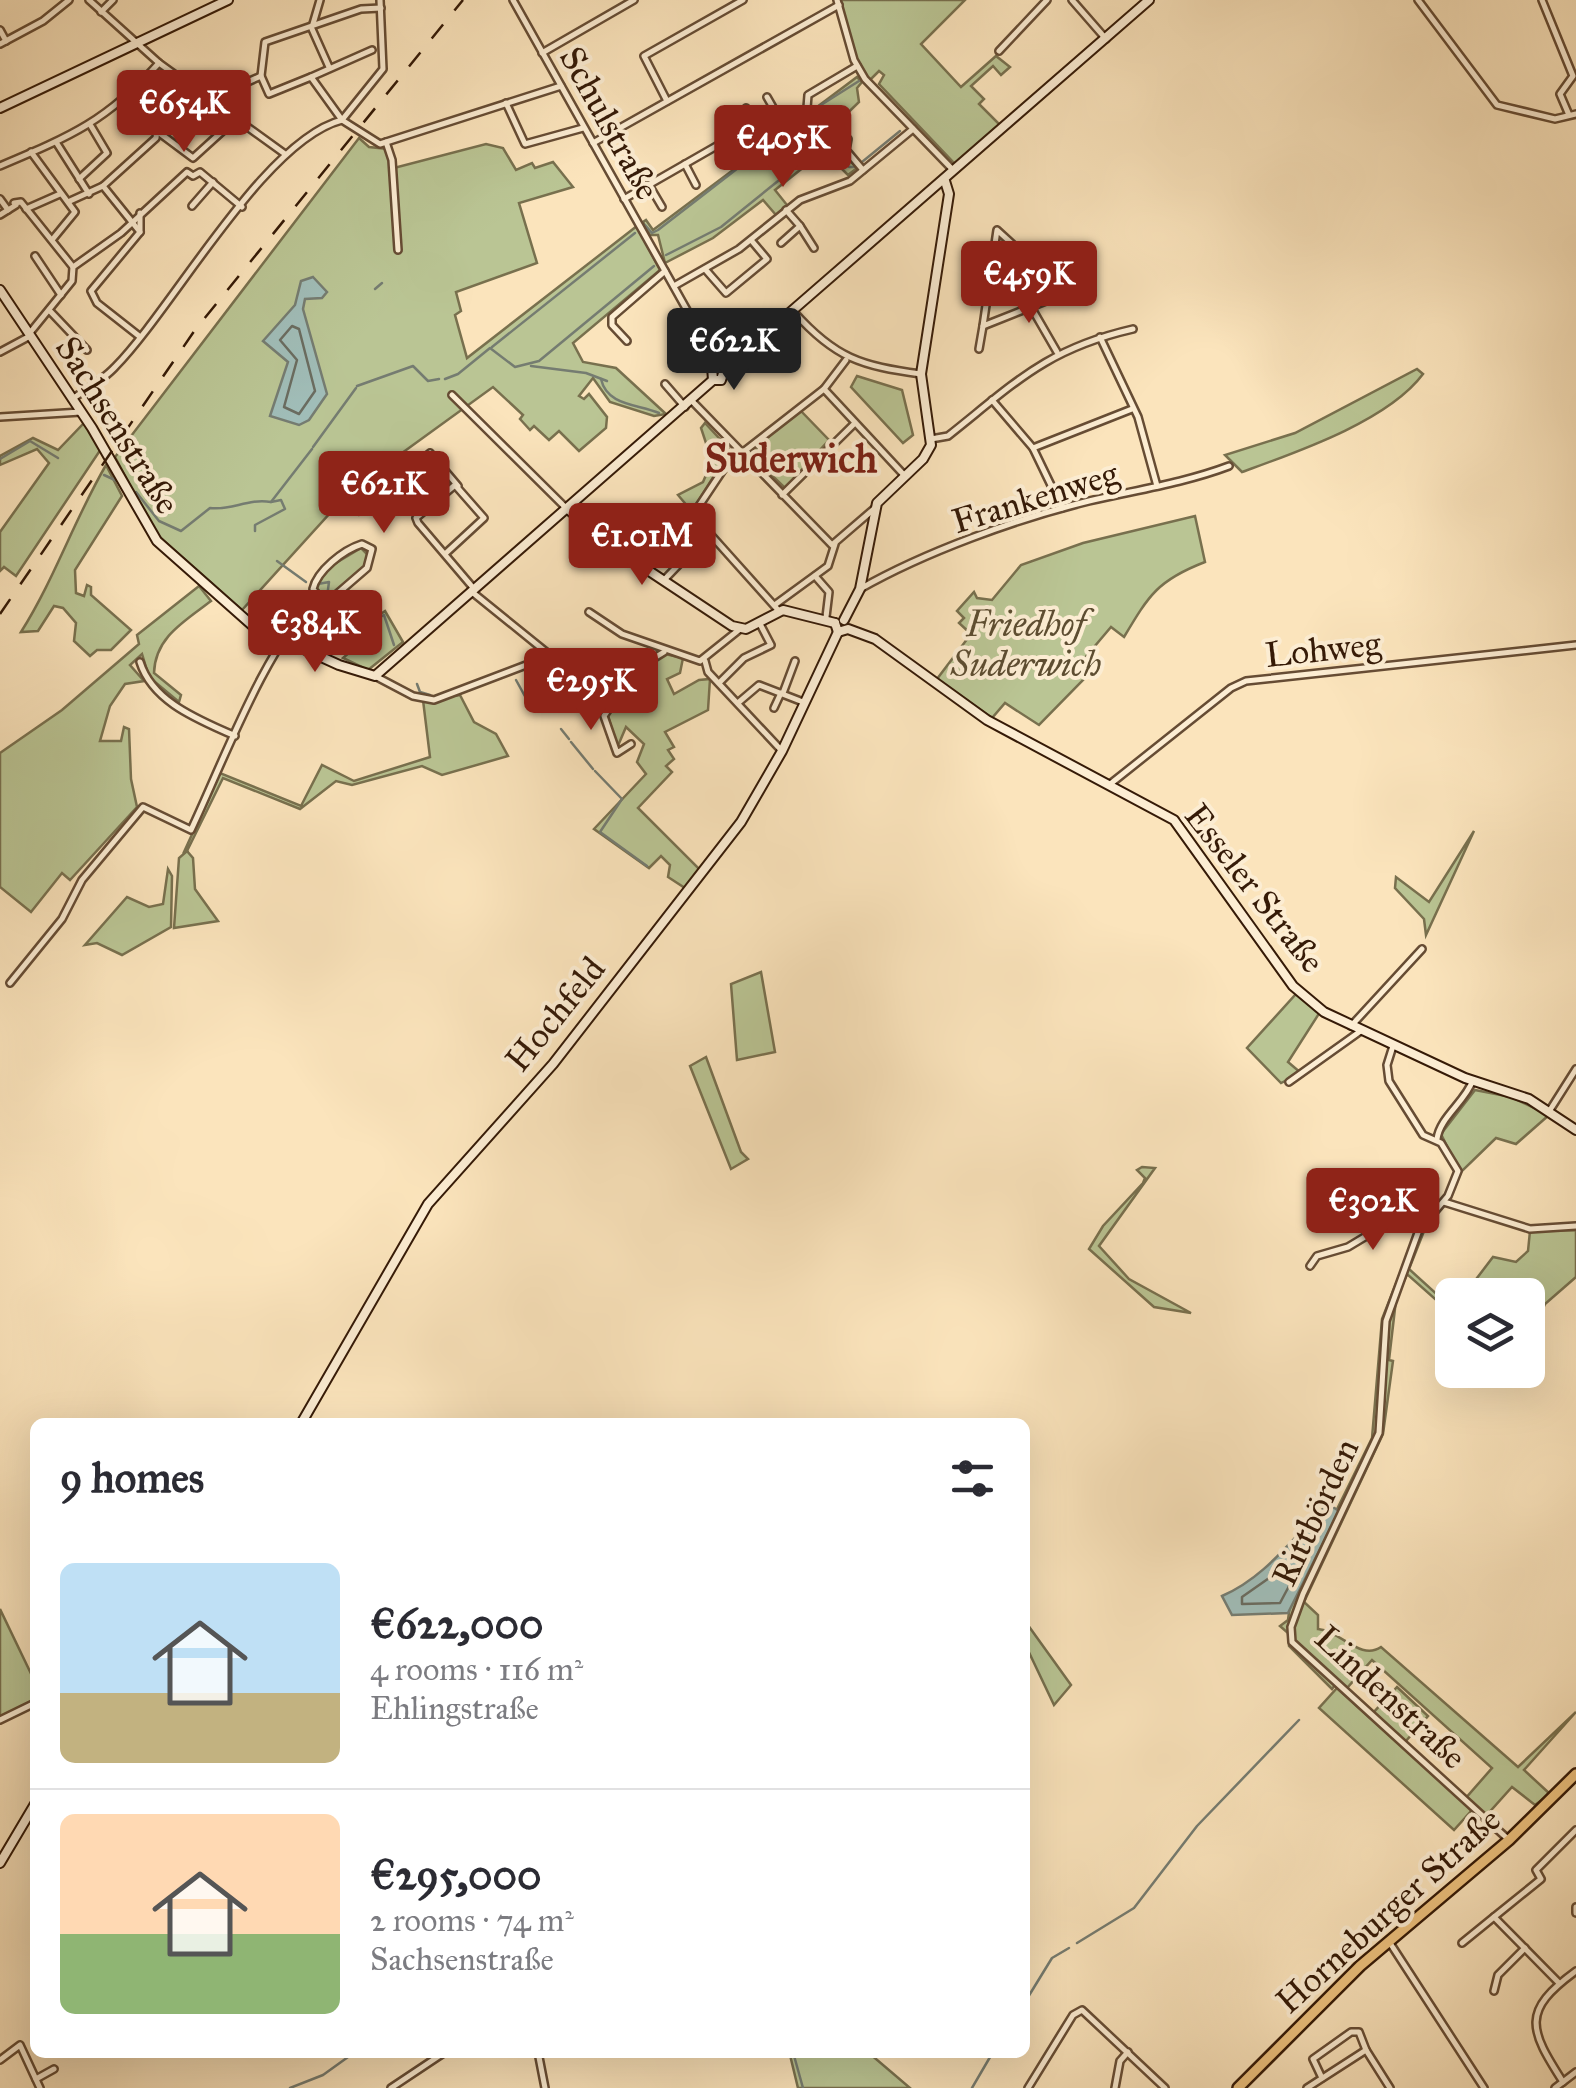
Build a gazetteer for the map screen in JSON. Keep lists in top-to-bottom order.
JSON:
{
  "streets": {
    "main road": ["Horneburger Straße"],
    "street": [
      "Schulstraße",
      "Sachsenstraße",
      "Frankenweg",
      "Lohweg",
      "Esseler Straße",
      "Hochfeld",
      "Rittbörden",
      "Lindenstraße"
    ]
  },
  "crossings": [
    ["Frankenweg", "Hochfeld"],
    ["Lohweg", "Esseler Straße"],
    ["Esseler Straße", "Hochfeld"],
    ["Rittbörden", "Lindenstraße"],
    ["Lindenstraße", "Horneburger Straße"]
  ],
  "districts": ["Suderwich"],
  "parks": ["Friedhof Suderwich"],
  "page": {
    "price": [
      "€654K",
      "€405K",
      "€459K",
      "€622K",
      "€621K",
      "€1.01M",
      "€384K",
      "€295K",
      "€302K"
    ],
    "heading": "9 homes",
    "list": [
      {
        "name": "€622,000",
        "note": "4 rooms · 116 m² · Ehlingstraße"
      },
      {
        "name": "€295,000",
        "note": "2 rooms · 74 m² · Sachsenstraße"
      }
    ]
  }
}
